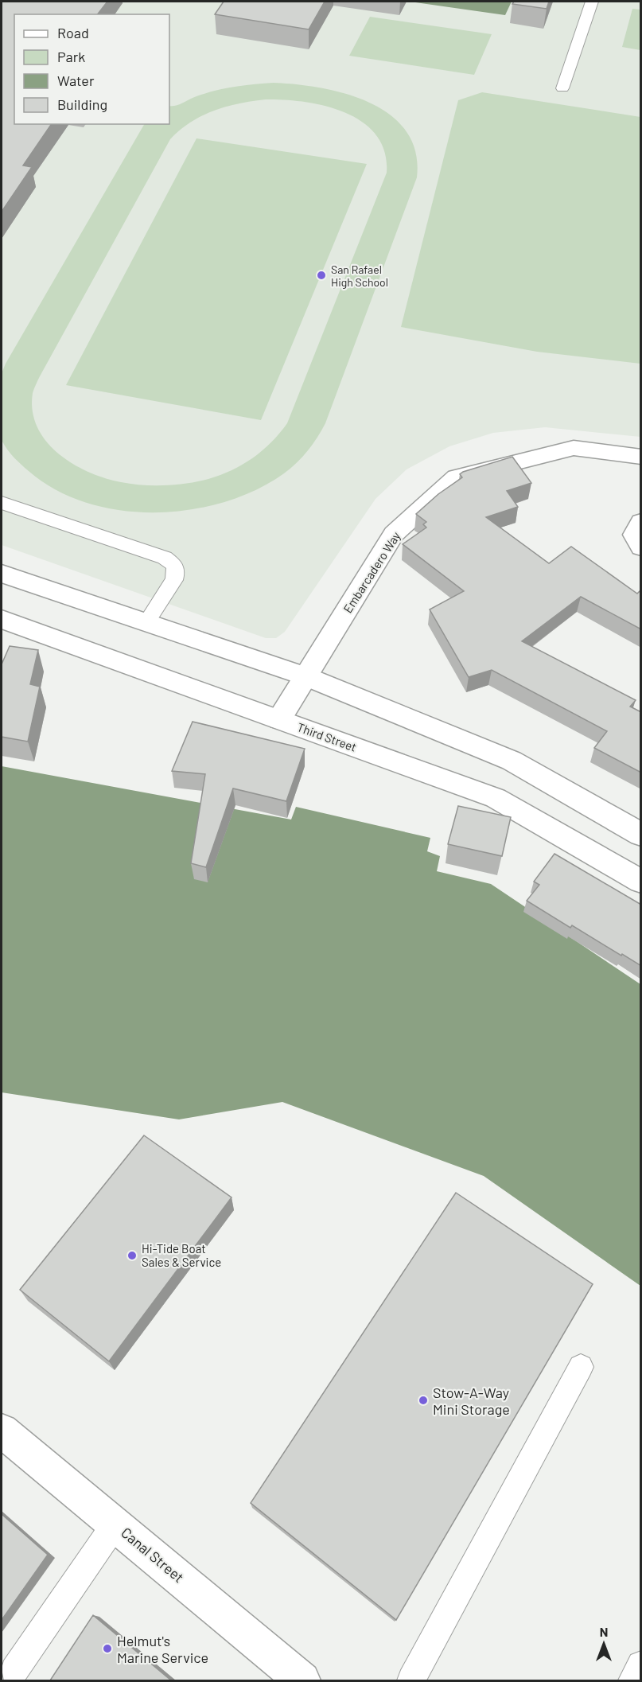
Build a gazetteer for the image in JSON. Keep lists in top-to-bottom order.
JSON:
{
  "streets": {
    "main road": ["Embarcadero Way", "Third Street", "Canal Street"]
  },
  "crossings": [
    ["Embarcadero Way", "Third Street"]
  ],
  "places": [
    "San Rafael High School",
    "Hi-Tide Boat Sales & Service",
    "Stow-A-Way Mini Storage",
    "Helmut's Marine Service"
  ],
  "legend": [
    "Road",
    "Park",
    "Water",
    "Building"
  ],
  "north": "top"
}
